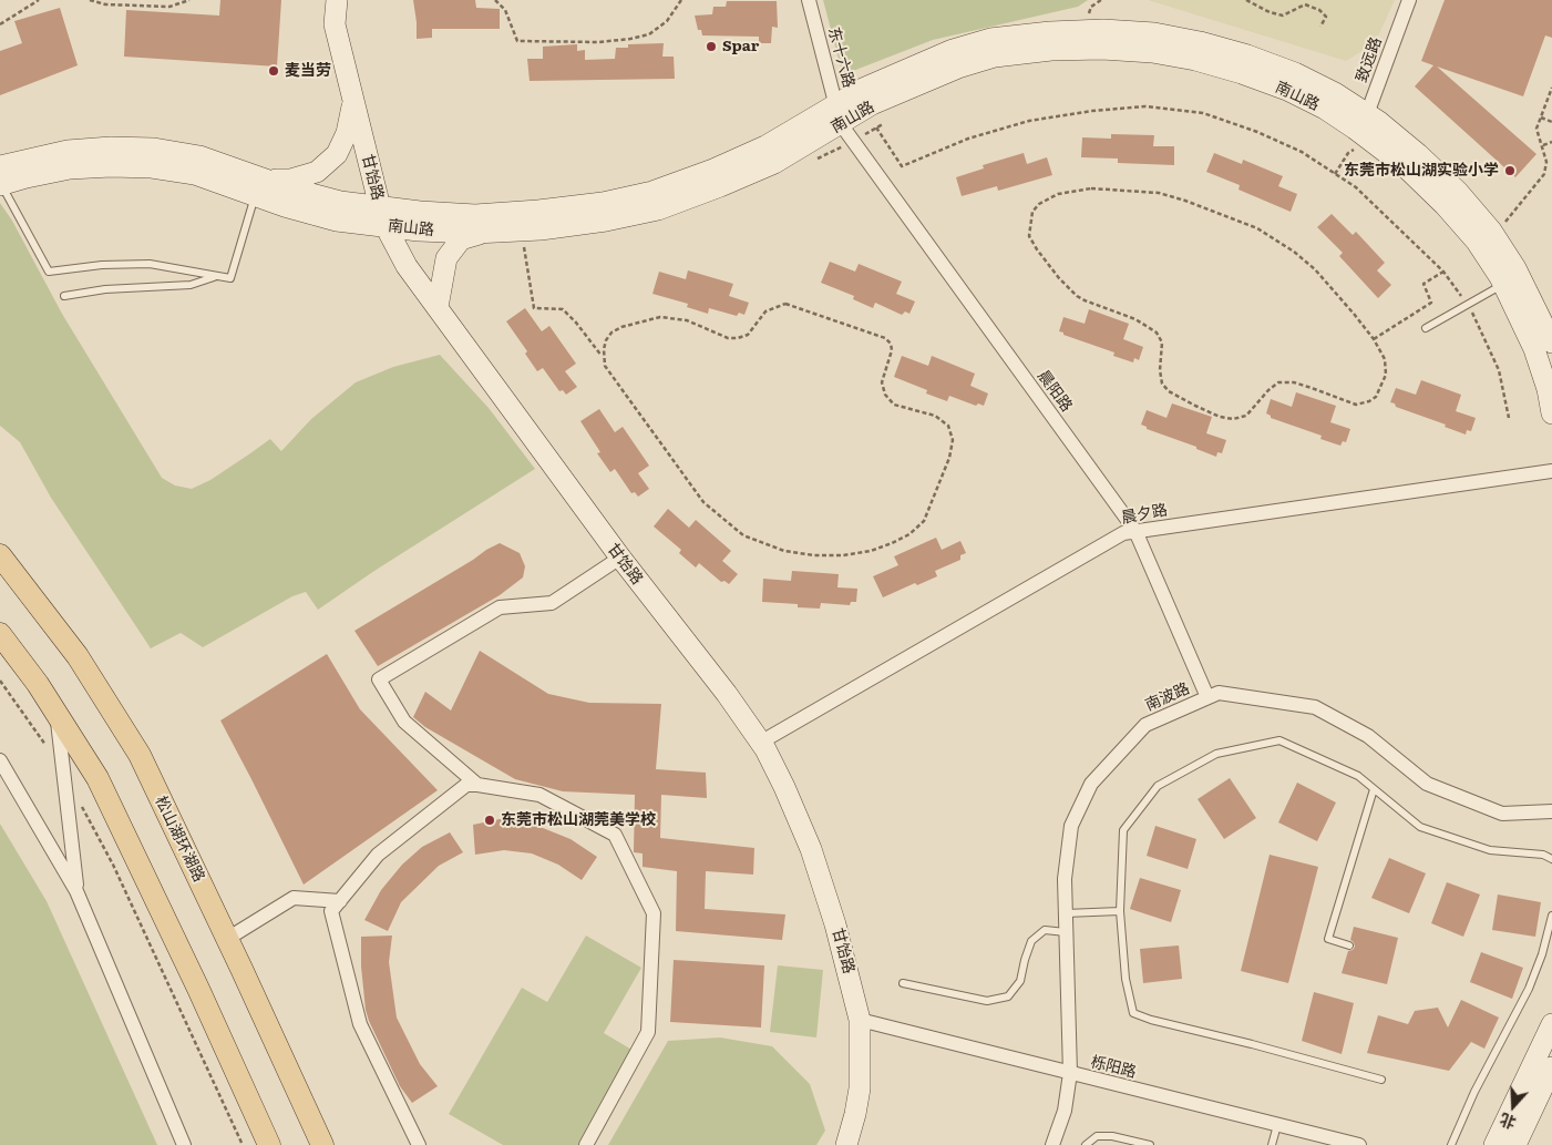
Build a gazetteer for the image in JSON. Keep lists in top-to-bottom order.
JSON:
{
  "streets": {
    "main road": ["南山路", "甘饴路", "松山湖环湖路"],
    "street": [
      "东十六路",
      "致远路",
      "晨阳路",
      "晨夕路",
      "南波路",
      "栎阳路"
    ]
  },
  "crossings": [
    ["东十六路", "南山路"],
    ["东十六路", "晨阳路"],
    ["致远路", "南山路"],
    ["南山路", "甘饴路"],
    ["南山路", "晨阳路"],
    ["甘饴路", "晨夕路"],
    ["甘饴路", "栎阳路"],
    ["晨阳路", "晨夕路"],
    ["晨阳路", "南波路"],
    ["南波路", "栎阳路"]
  ],
  "places": [
    "Spar",
    "麦当劳",
    "东莞市松山湖实验小学",
    "东莞市松山湖莞美学校"
  ],
  "north": "bottom"
}
